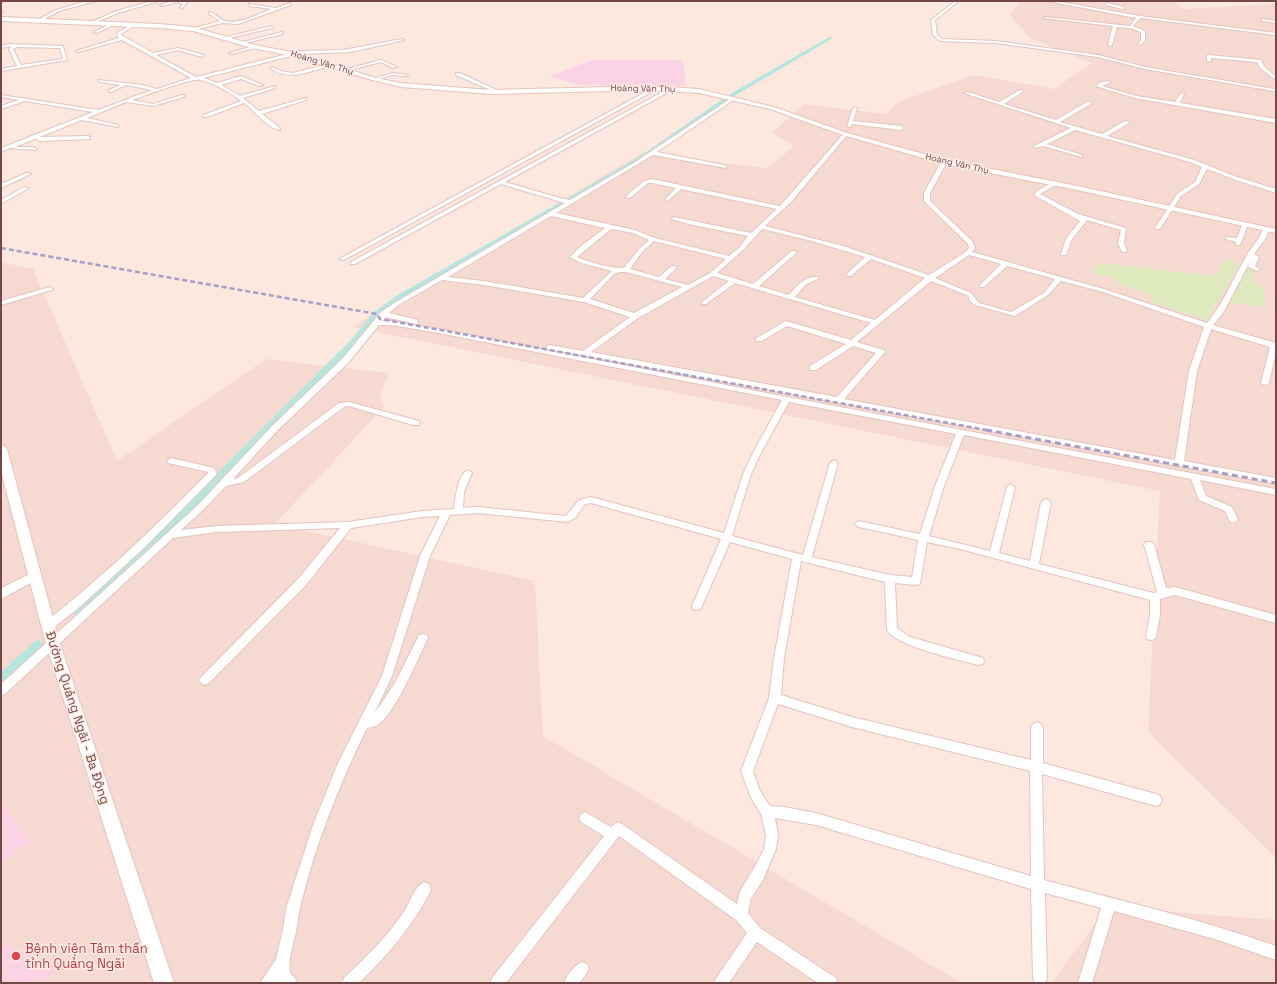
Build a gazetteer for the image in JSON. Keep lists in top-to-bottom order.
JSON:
{
  "streets": {
    "main road": ["Hoàng Văn Thụ", "Đường Quảng Ngãi - Ba Động"]
  },
  "places": ["Bệnh viện Tâm thần tỉnh Quảng Ngãi"]
}
